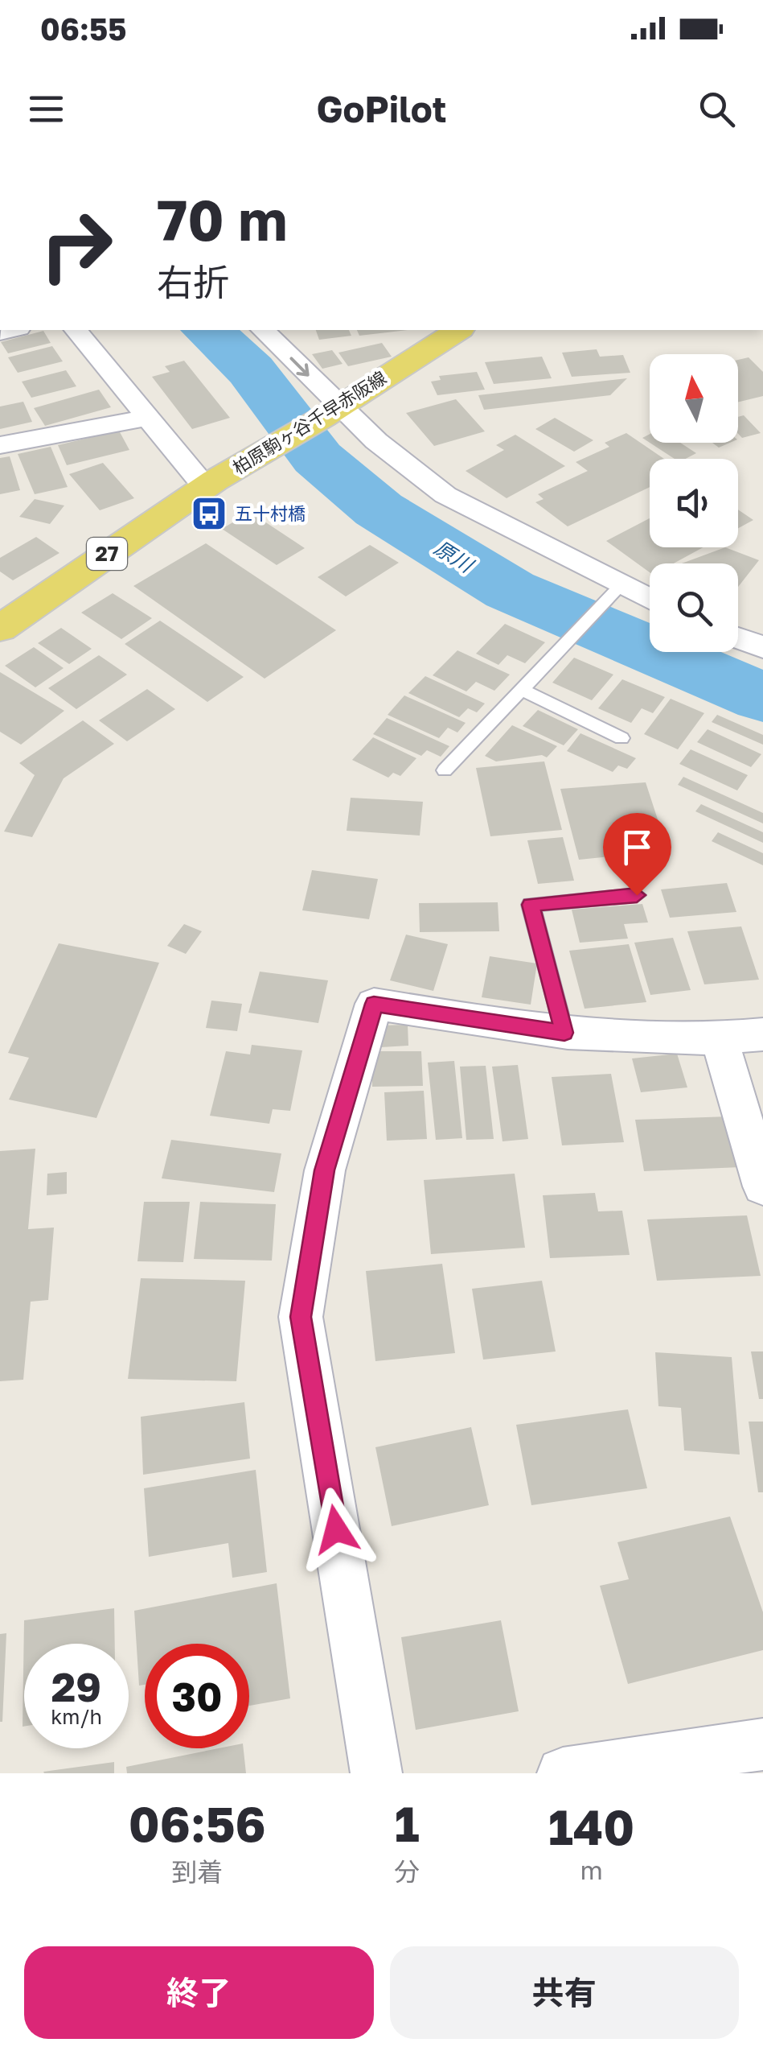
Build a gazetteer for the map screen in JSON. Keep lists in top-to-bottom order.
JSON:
{
  "streets": {
    "main road": ["柏原駒ヶ谷千早赤阪線", "27"]
  },
  "water": ["原川"],
  "places": {
    "bus stop": ["五十村橋"]
  },
  "north": "top",
  "page": {
    "status": "06:55",
    "header": "GoPilot",
    "turn": ["70 m", "右折"],
    "speed": "29 km/h",
    "limit": "30",
    "eta": [
      "06:56",
      "到着",
      "1",
      "分",
      "140",
      "m"
    ],
    "buttons": ["終了", "共有"]
  }
}
